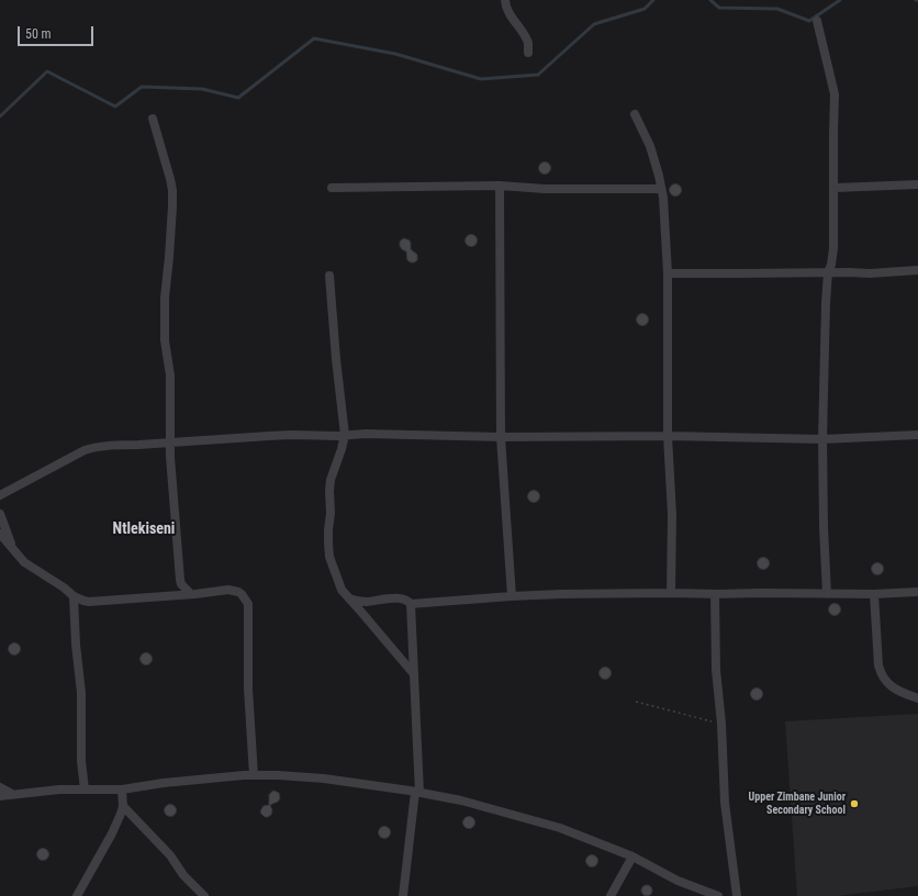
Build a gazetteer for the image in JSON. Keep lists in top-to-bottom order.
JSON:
{
  "districts": ["Ntlekiseni"],
  "places": ["Upper Zimbane Junior Secondary School"],
  "scale_bar": "50 m"
}
